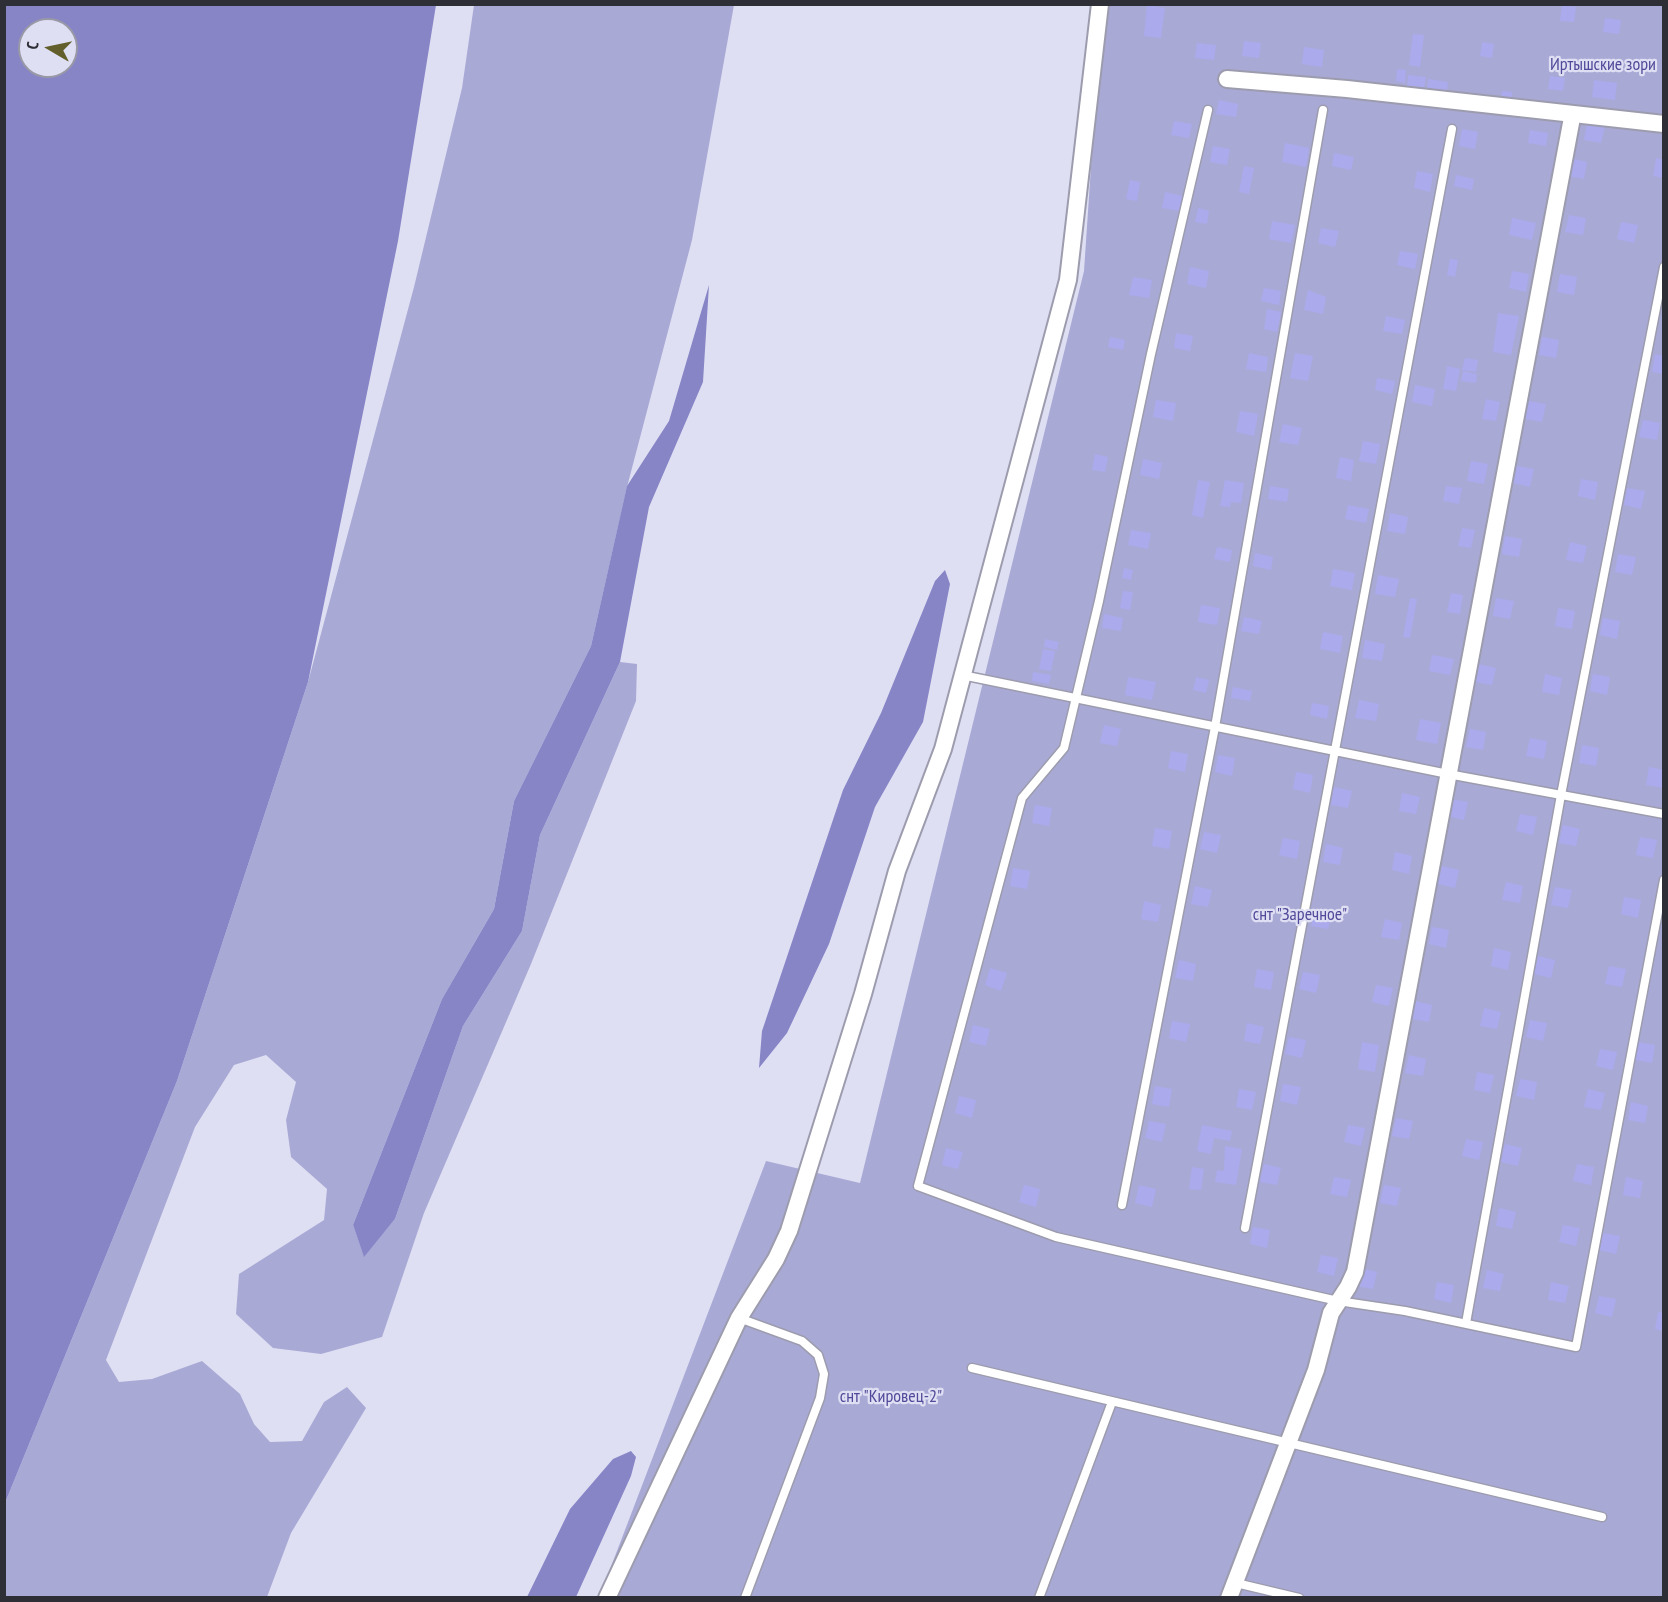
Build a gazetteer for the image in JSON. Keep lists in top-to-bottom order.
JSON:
{
  "parks": ["Иртышские зори", "снт \"Заречное\"", "снт \"Кировец-2\""],
  "north": "left"
}
